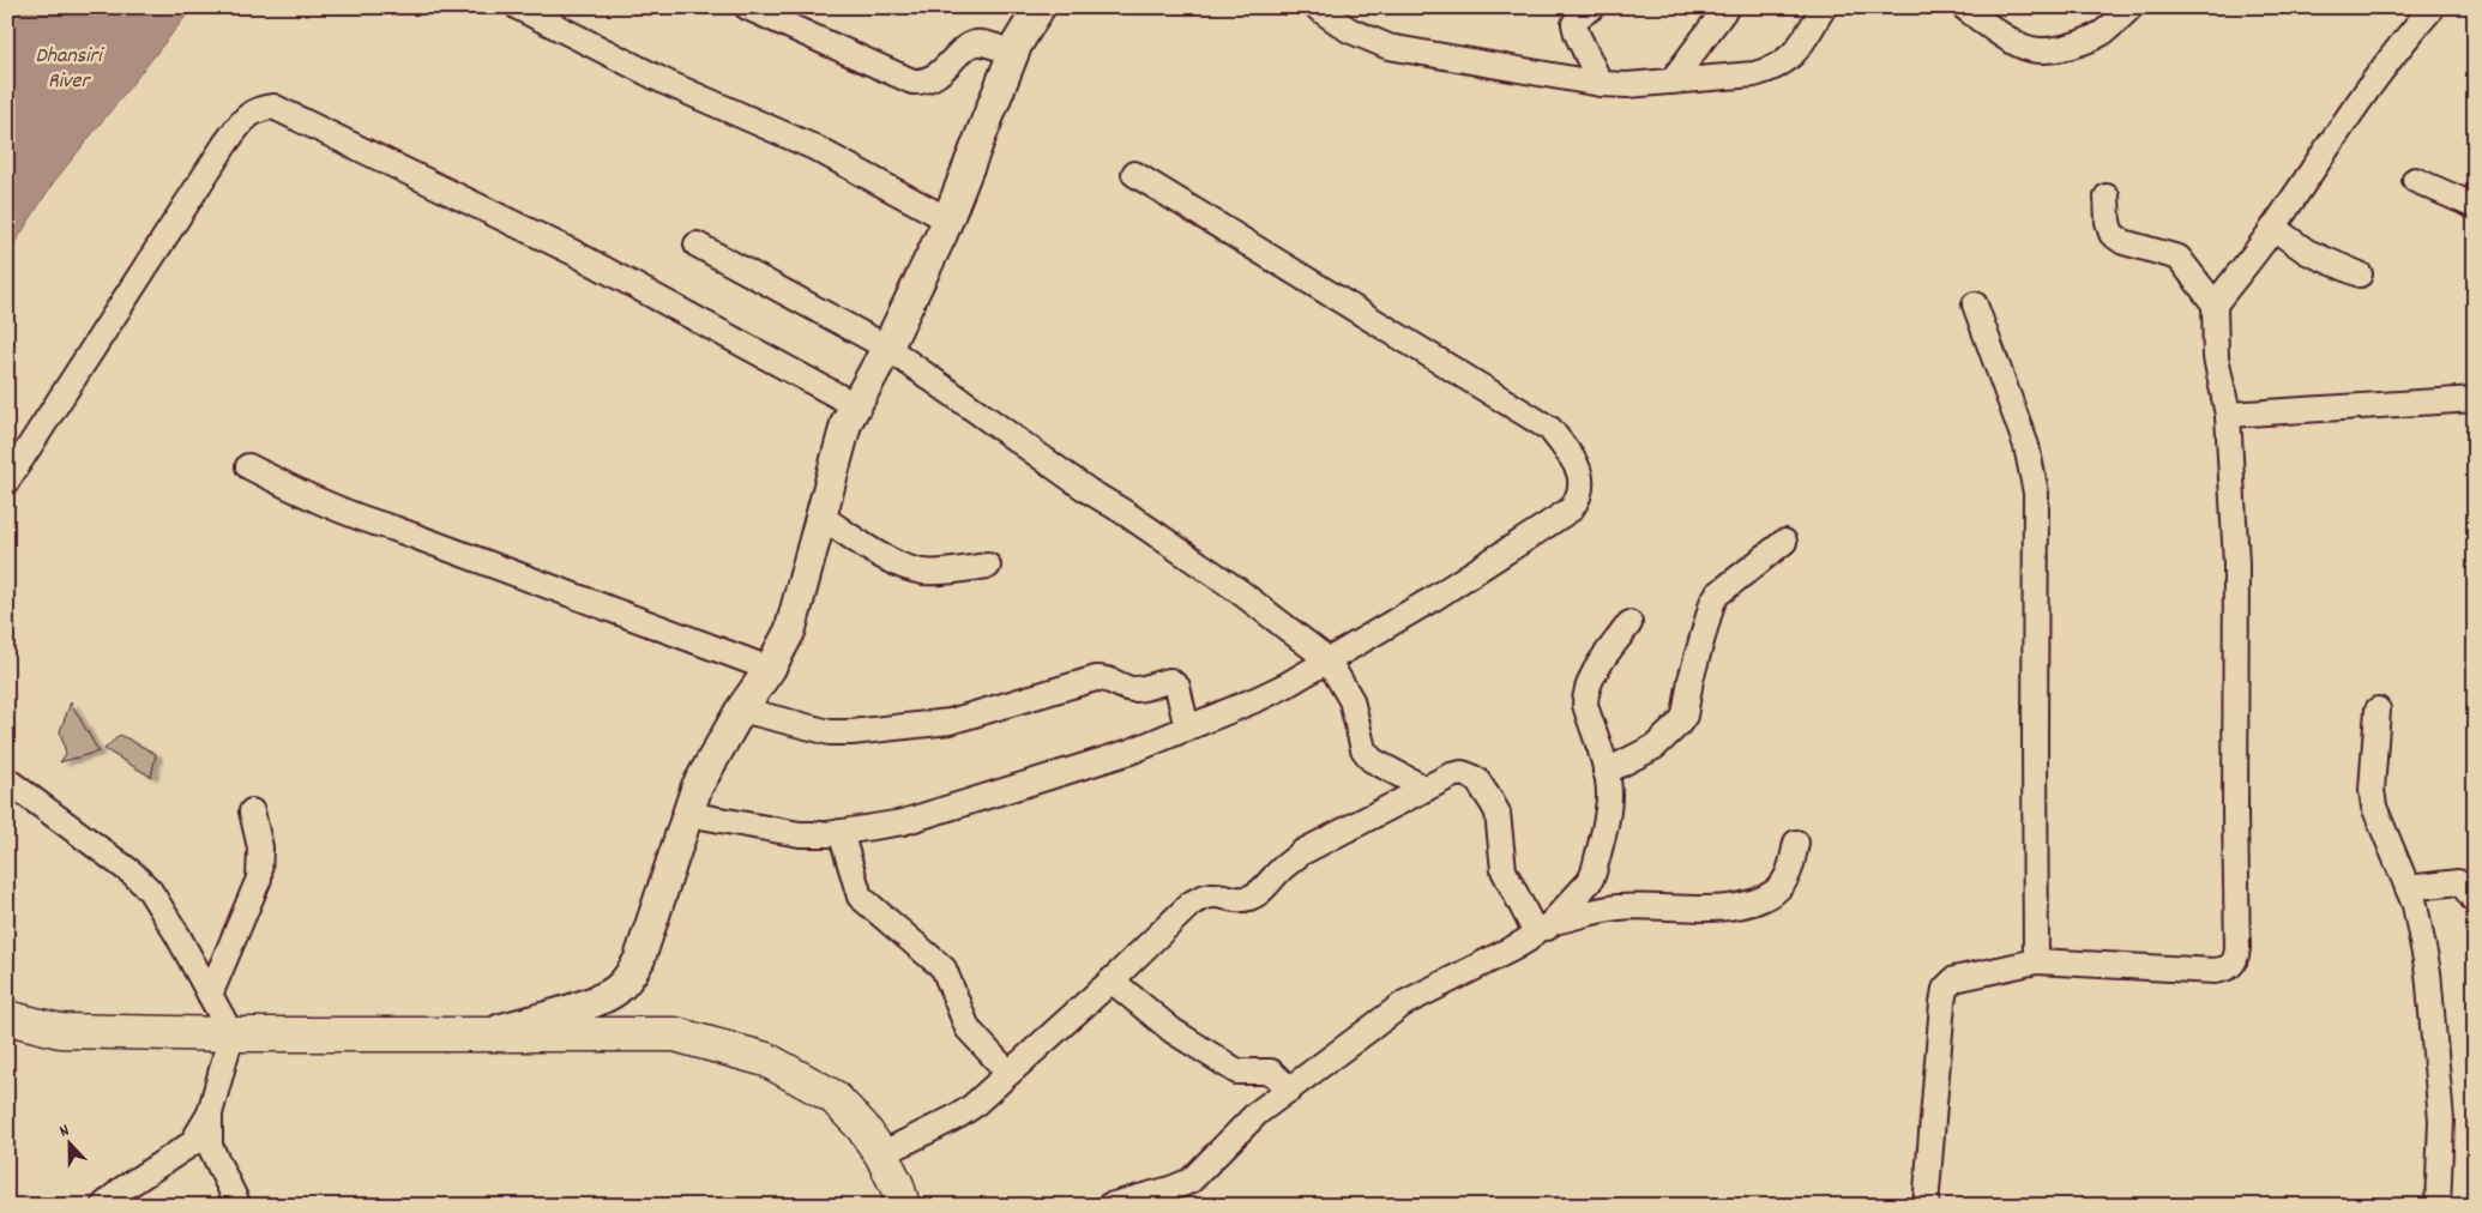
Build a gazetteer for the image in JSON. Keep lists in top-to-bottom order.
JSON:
{
  "water": ["Dhansiri River"],
  "north": "top"
}
